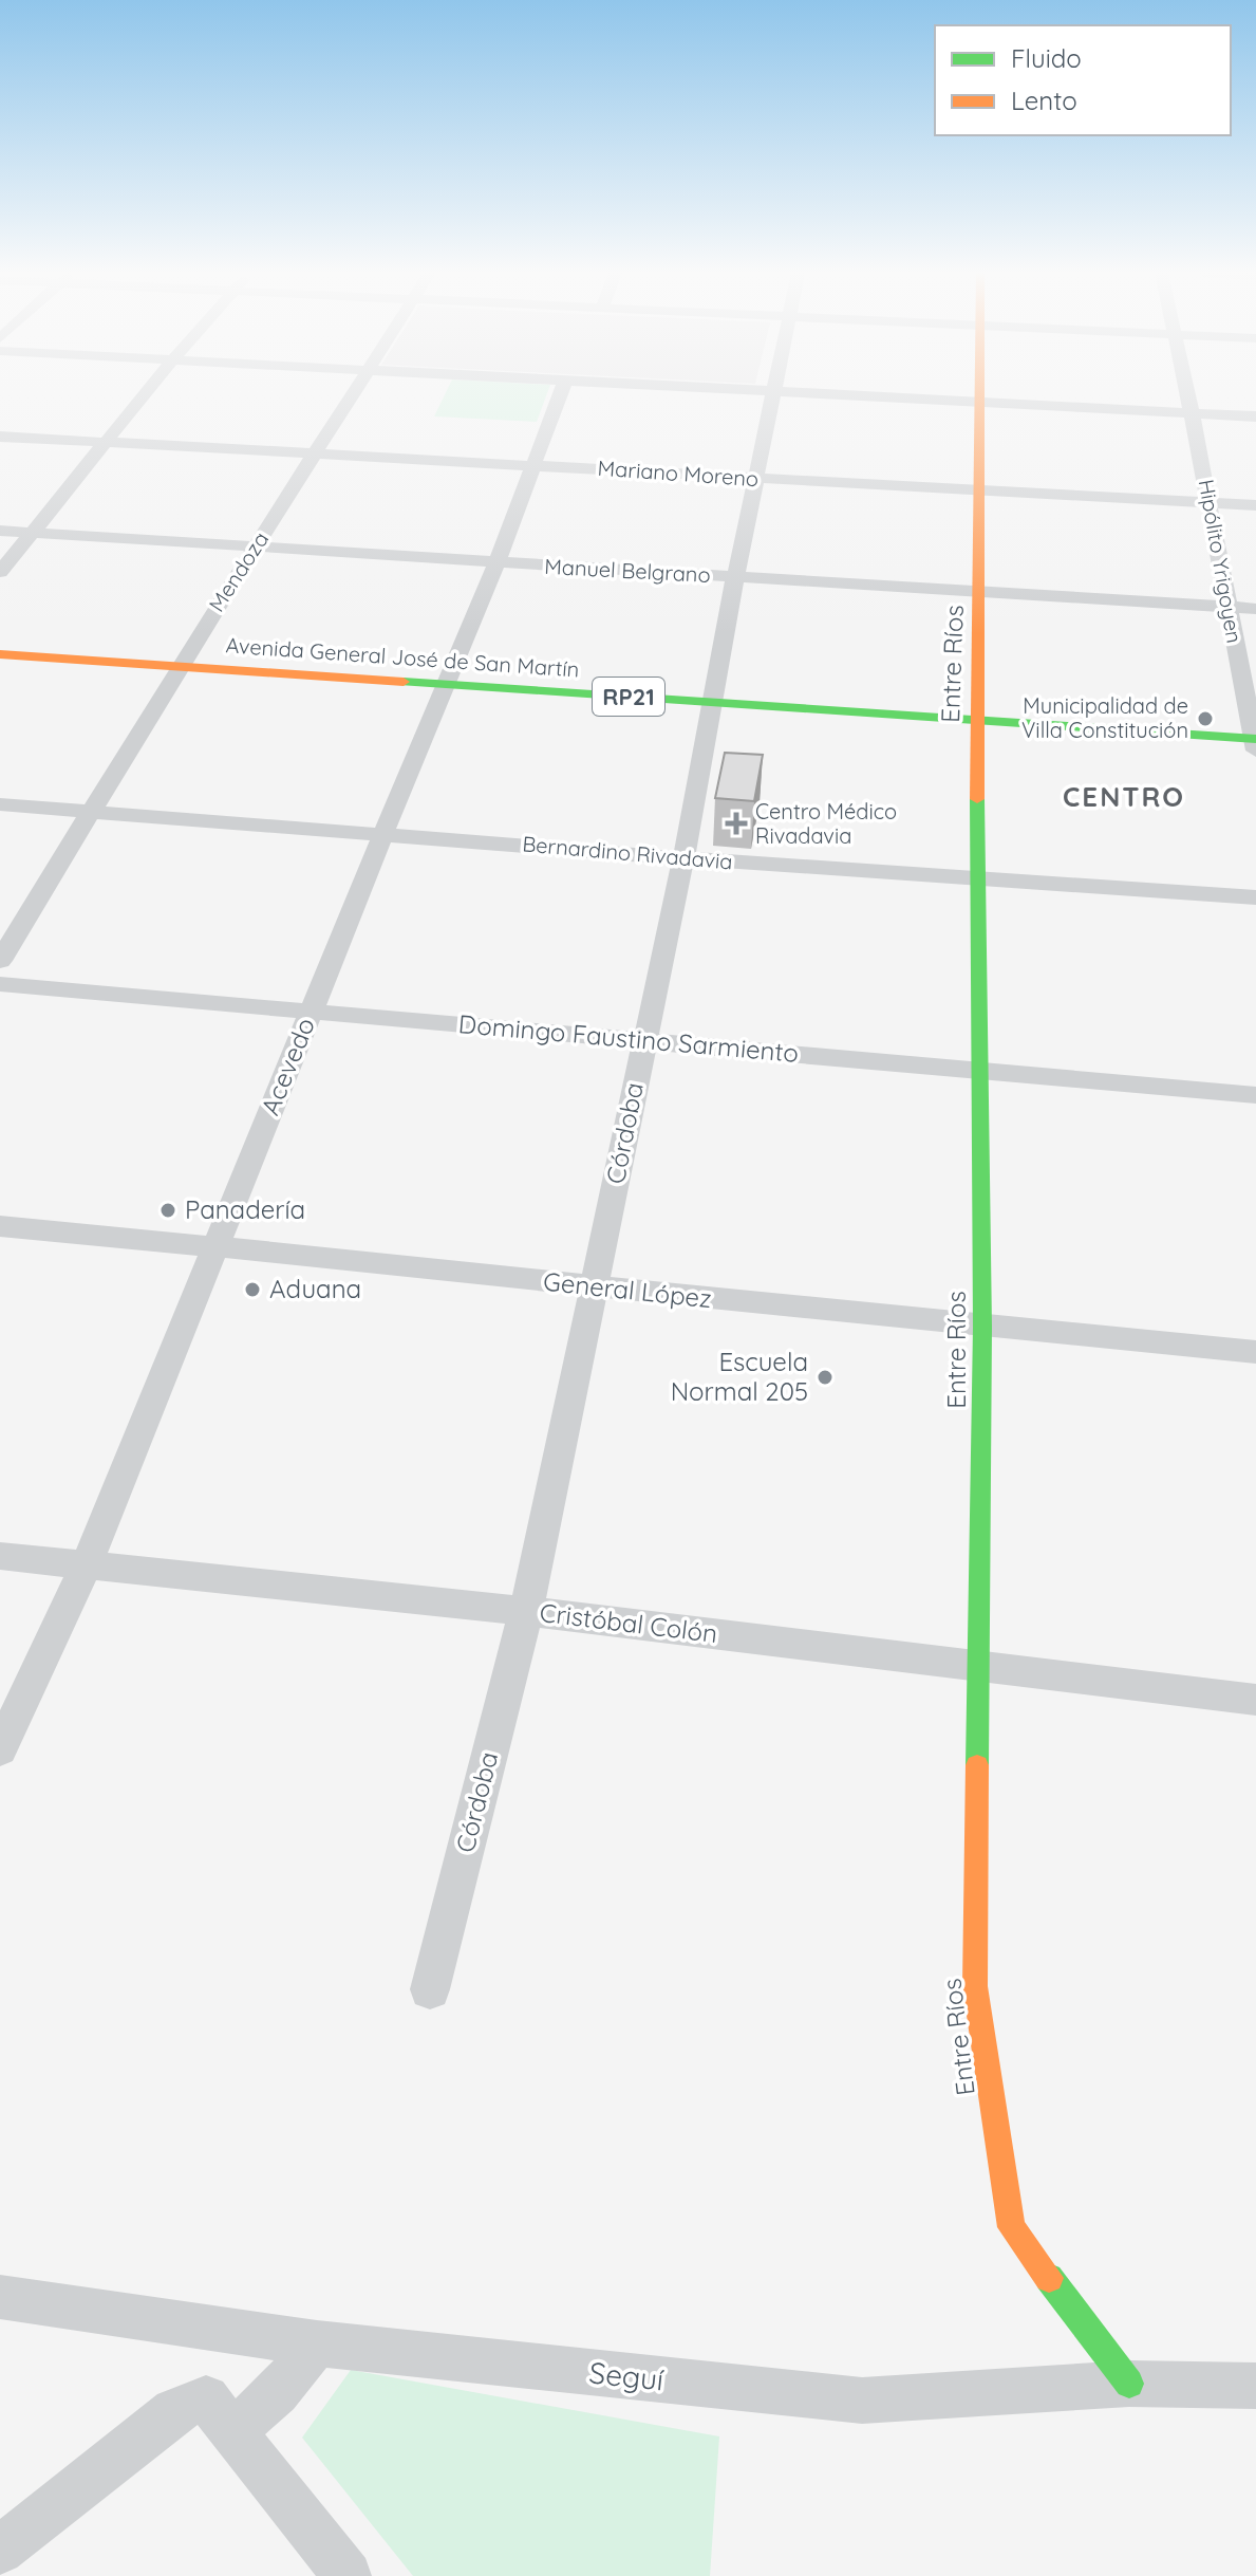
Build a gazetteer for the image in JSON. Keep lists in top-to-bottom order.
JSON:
{
  "streets": {
    "street": [
      "Mariano Moreno",
      "Hipólito Yrigoyen",
      "Manuel Belgrano",
      "Mendoza",
      "Avenida General José de San Martín",
      "Entre Ríos",
      "RP21",
      "Bernardino Rivadavia",
      "Domingo Faustino Sarmiento",
      "Acevedo",
      "Córdoba",
      "General López",
      "Cristóbal Colón",
      "Seguí"
    ]
  },
  "crossings": [
    ["Mariano Moreno", "Hipólito Yrigoyen"],
    ["Mariano Moreno", "Mendoza"],
    ["Mariano Moreno", "Entre Ríos"],
    ["Mariano Moreno", "Acevedo"],
    ["Mariano Moreno", "Córdoba"],
    ["Hipólito Yrigoyen", "Manuel Belgrano"],
    ["Hipólito Yrigoyen", "Avenida General José de San Martín"],
    ["Manuel Belgrano", "Mendoza"],
    ["Manuel Belgrano", "Entre Ríos"],
    ["Manuel Belgrano", "Acevedo"],
    ["Manuel Belgrano", "Córdoba"],
    ["Mendoza", "Avenida General José de San Martín"],
    ["Mendoza", "Bernardino Rivadavia"],
    ["Avenida General José de San Martín", "Entre Ríos"],
    ["Avenida General José de San Martín", "Acevedo"],
    ["Avenida General José de San Martín", "Córdoba"],
    ["Entre Ríos", "Bernardino Rivadavia"],
    ["Entre Ríos", "Domingo Faustino Sarmiento"],
    ["Entre Ríos", "General López"],
    ["Entre Ríos", "Cristóbal Colón"],
    ["Entre Ríos", "Seguí"],
    ["Bernardino Rivadavia", "Acevedo"],
    ["Bernardino Rivadavia", "Córdoba"],
    ["Domingo Faustino Sarmiento", "Acevedo"],
    ["Domingo Faustino Sarmiento", "Córdoba"],
    ["Acevedo", "General López"],
    ["Acevedo", "Cristóbal Colón"],
    ["Córdoba", "General López"],
    ["Córdoba", "Cristóbal Colón"]
  ],
  "districts": ["CENTRO"],
  "places": {
    "other": [
      "Municipalidad de Villa Constitución",
      "Panadería",
      "Aduana",
      "Escuela Normal 205"
    ],
    "health": ["Centro Médico Rivadavia"]
  },
  "legend": ["Fluido", "Lento"]
}
